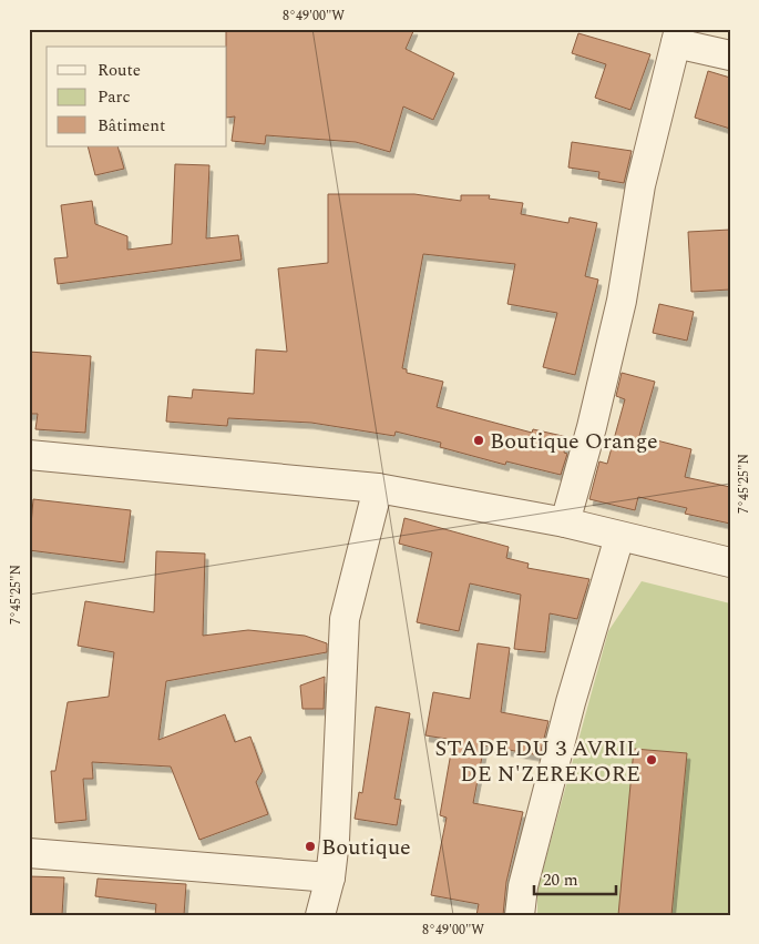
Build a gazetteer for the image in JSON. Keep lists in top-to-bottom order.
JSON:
{
  "places": ["Boutique Orange", "STADE DU 3 AVRIL DE N'ZEREKORE", "Boutique"],
  "legend": ["Route", "Parc", "Bâtiment"],
  "scale_bar": "20 m",
  "coordinates": ["8°49'00\"W", "7°45'25\"N"]
}
